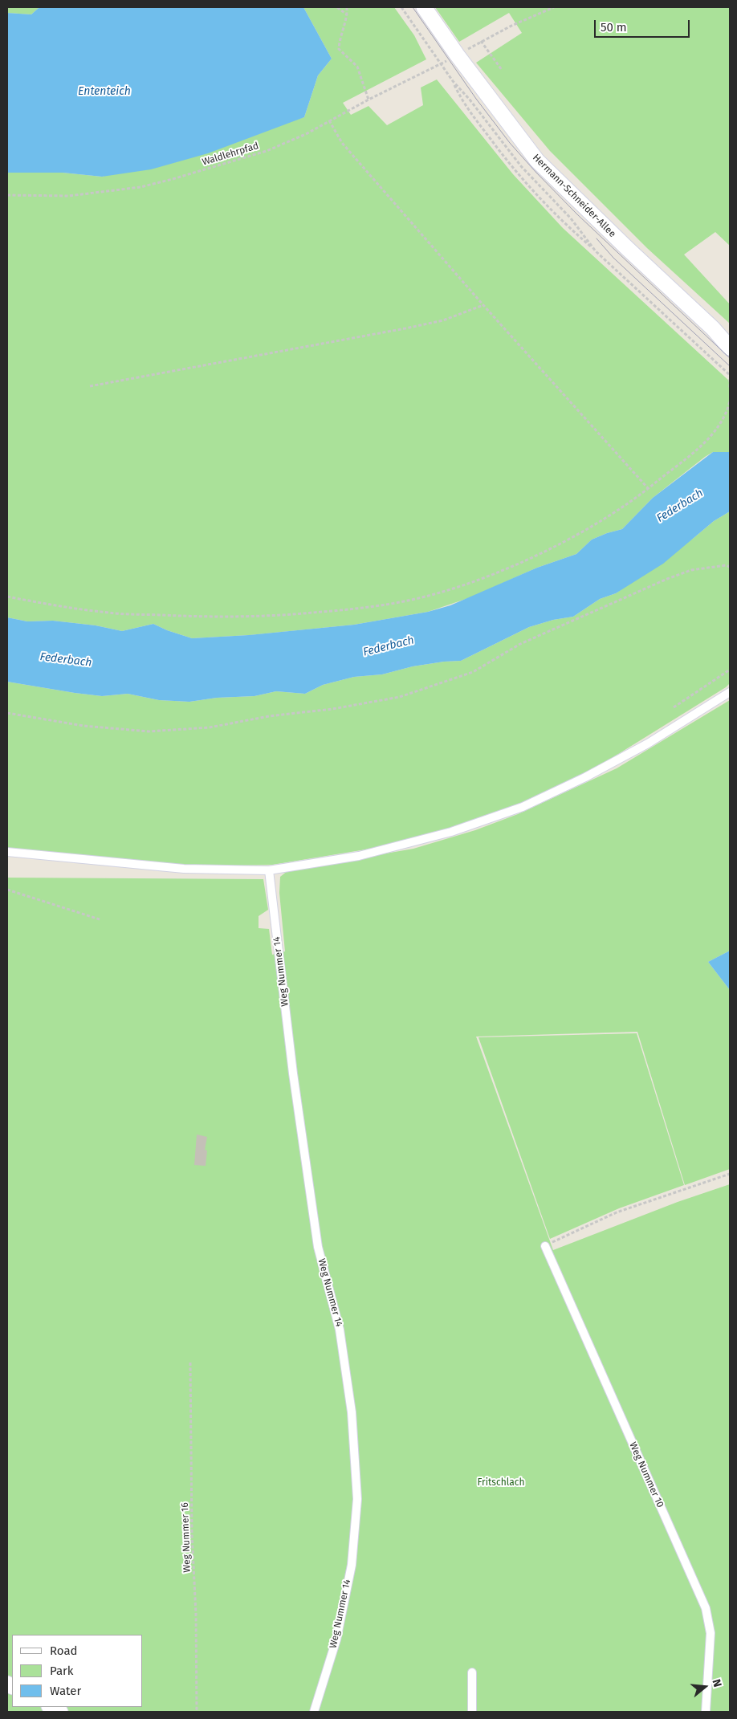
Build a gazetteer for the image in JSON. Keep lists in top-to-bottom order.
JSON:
{
  "streets": {
    "street": ["Hermann-Schneider-Allee"],
    "lane": ["Weg Nummer 14", "Weg Nummer 10"],
    "path": ["Waldlehrpfad", "Weg Nummer 16"]
  },
  "water": ["Ententeich", "Federbach"],
  "parks": ["Fritschlach"],
  "legend": ["Road", "Park", "Water"],
  "scale_bar": "50 m",
  "north": "right"
}
